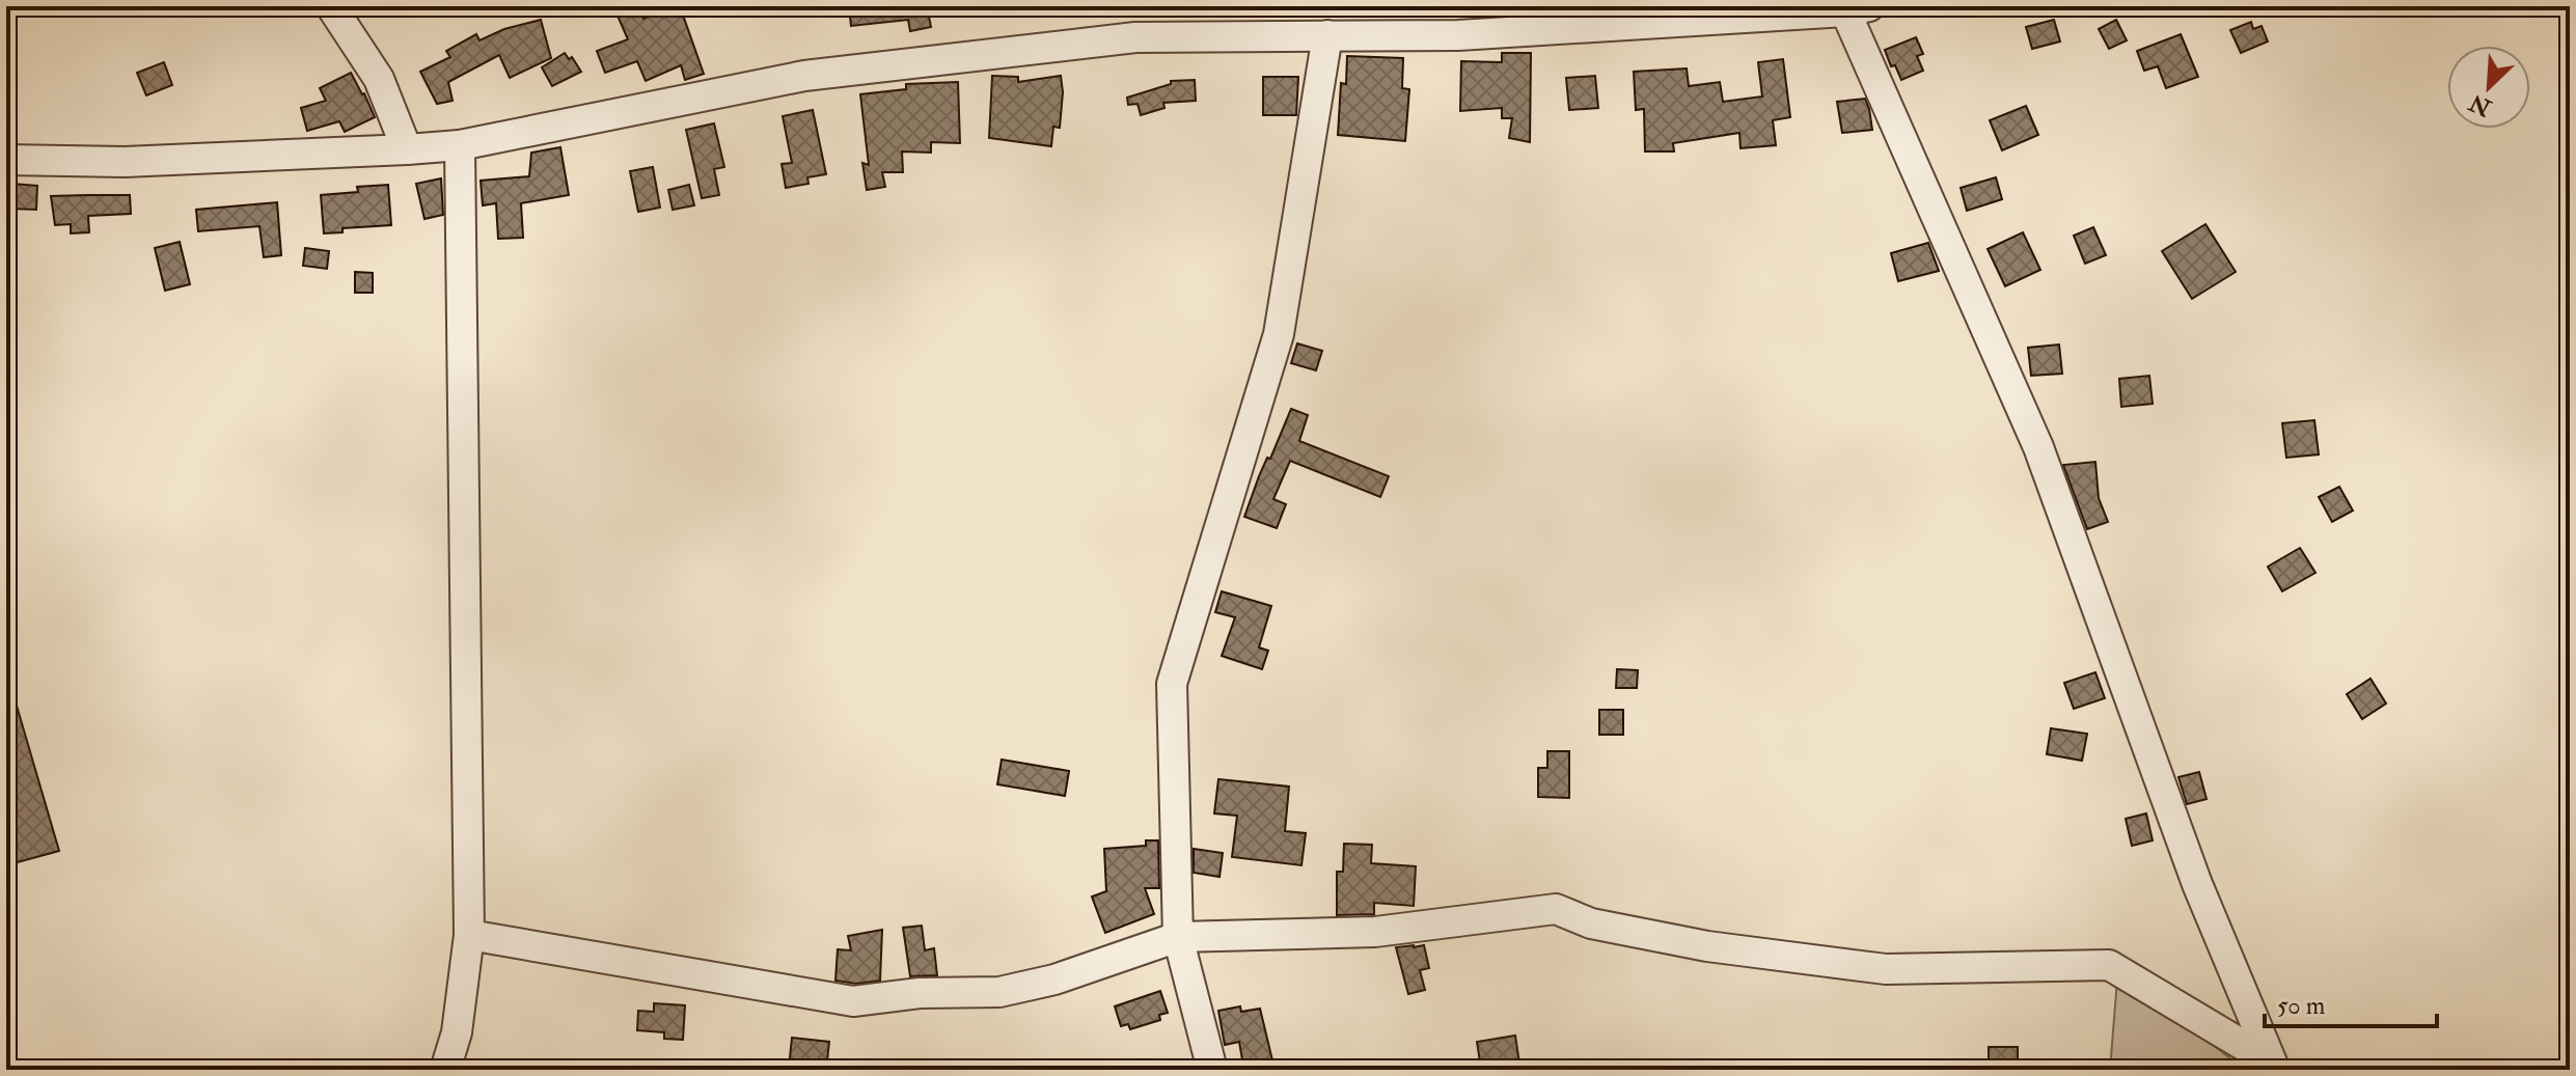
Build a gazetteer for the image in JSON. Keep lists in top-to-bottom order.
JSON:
{
  "scale_bar": "50 m",
  "north": "bottom left"
}
